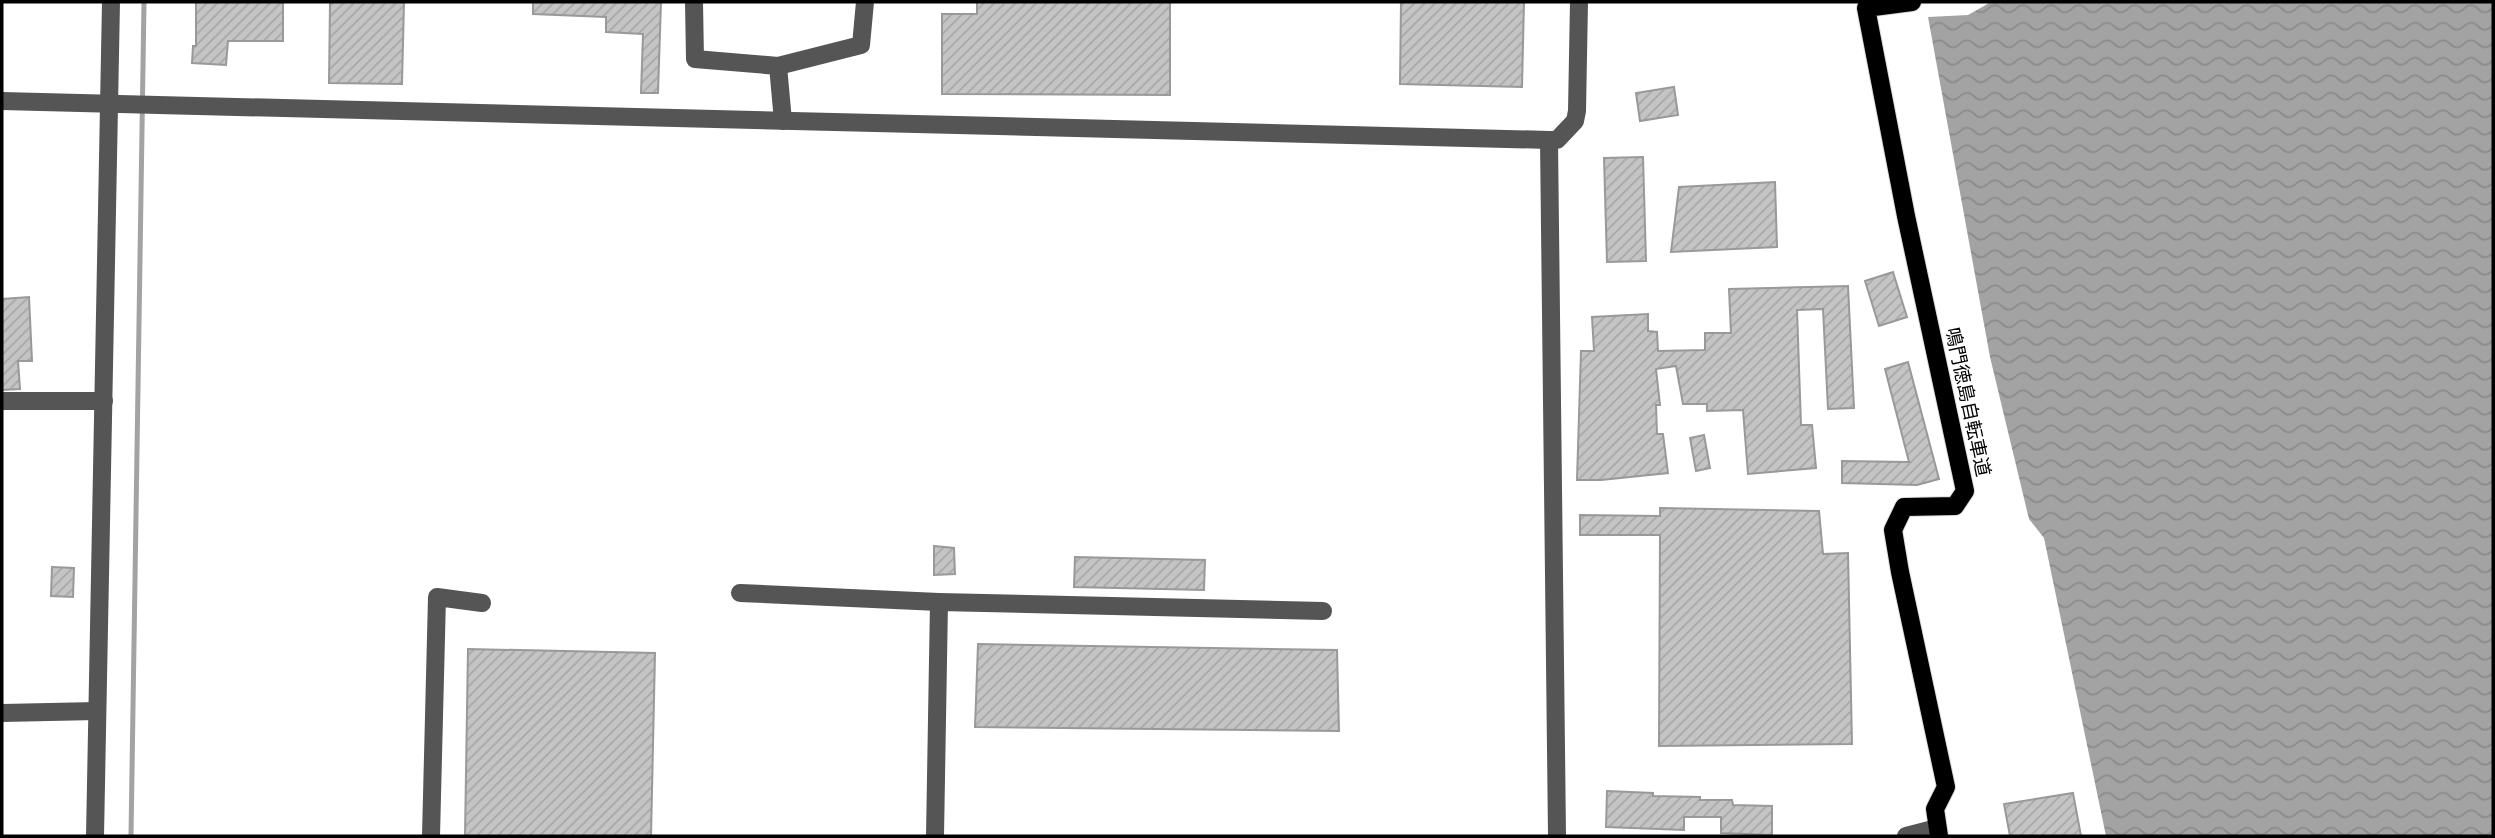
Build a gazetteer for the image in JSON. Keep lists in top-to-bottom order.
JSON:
{
  "streets": {
    "main road": ["鳴門徳島自転車道"]
  }
}
